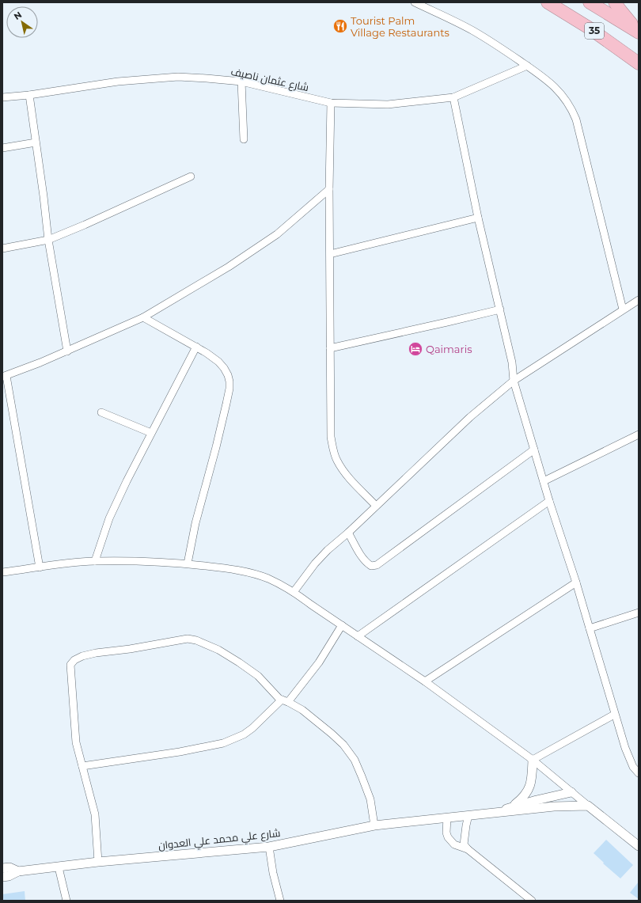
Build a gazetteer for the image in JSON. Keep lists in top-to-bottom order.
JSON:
{
  "streets": {
    "highway": ["35"],
    "street": ["شارع عثمان ناصيف", "شارع علي محمد علي العدوان"]
  },
  "places": {
    "restaurant": ["Tourist Palm Village Restaurants"],
    "hotel": ["Qaimaris"]
  },
  "north": "top left"
}
